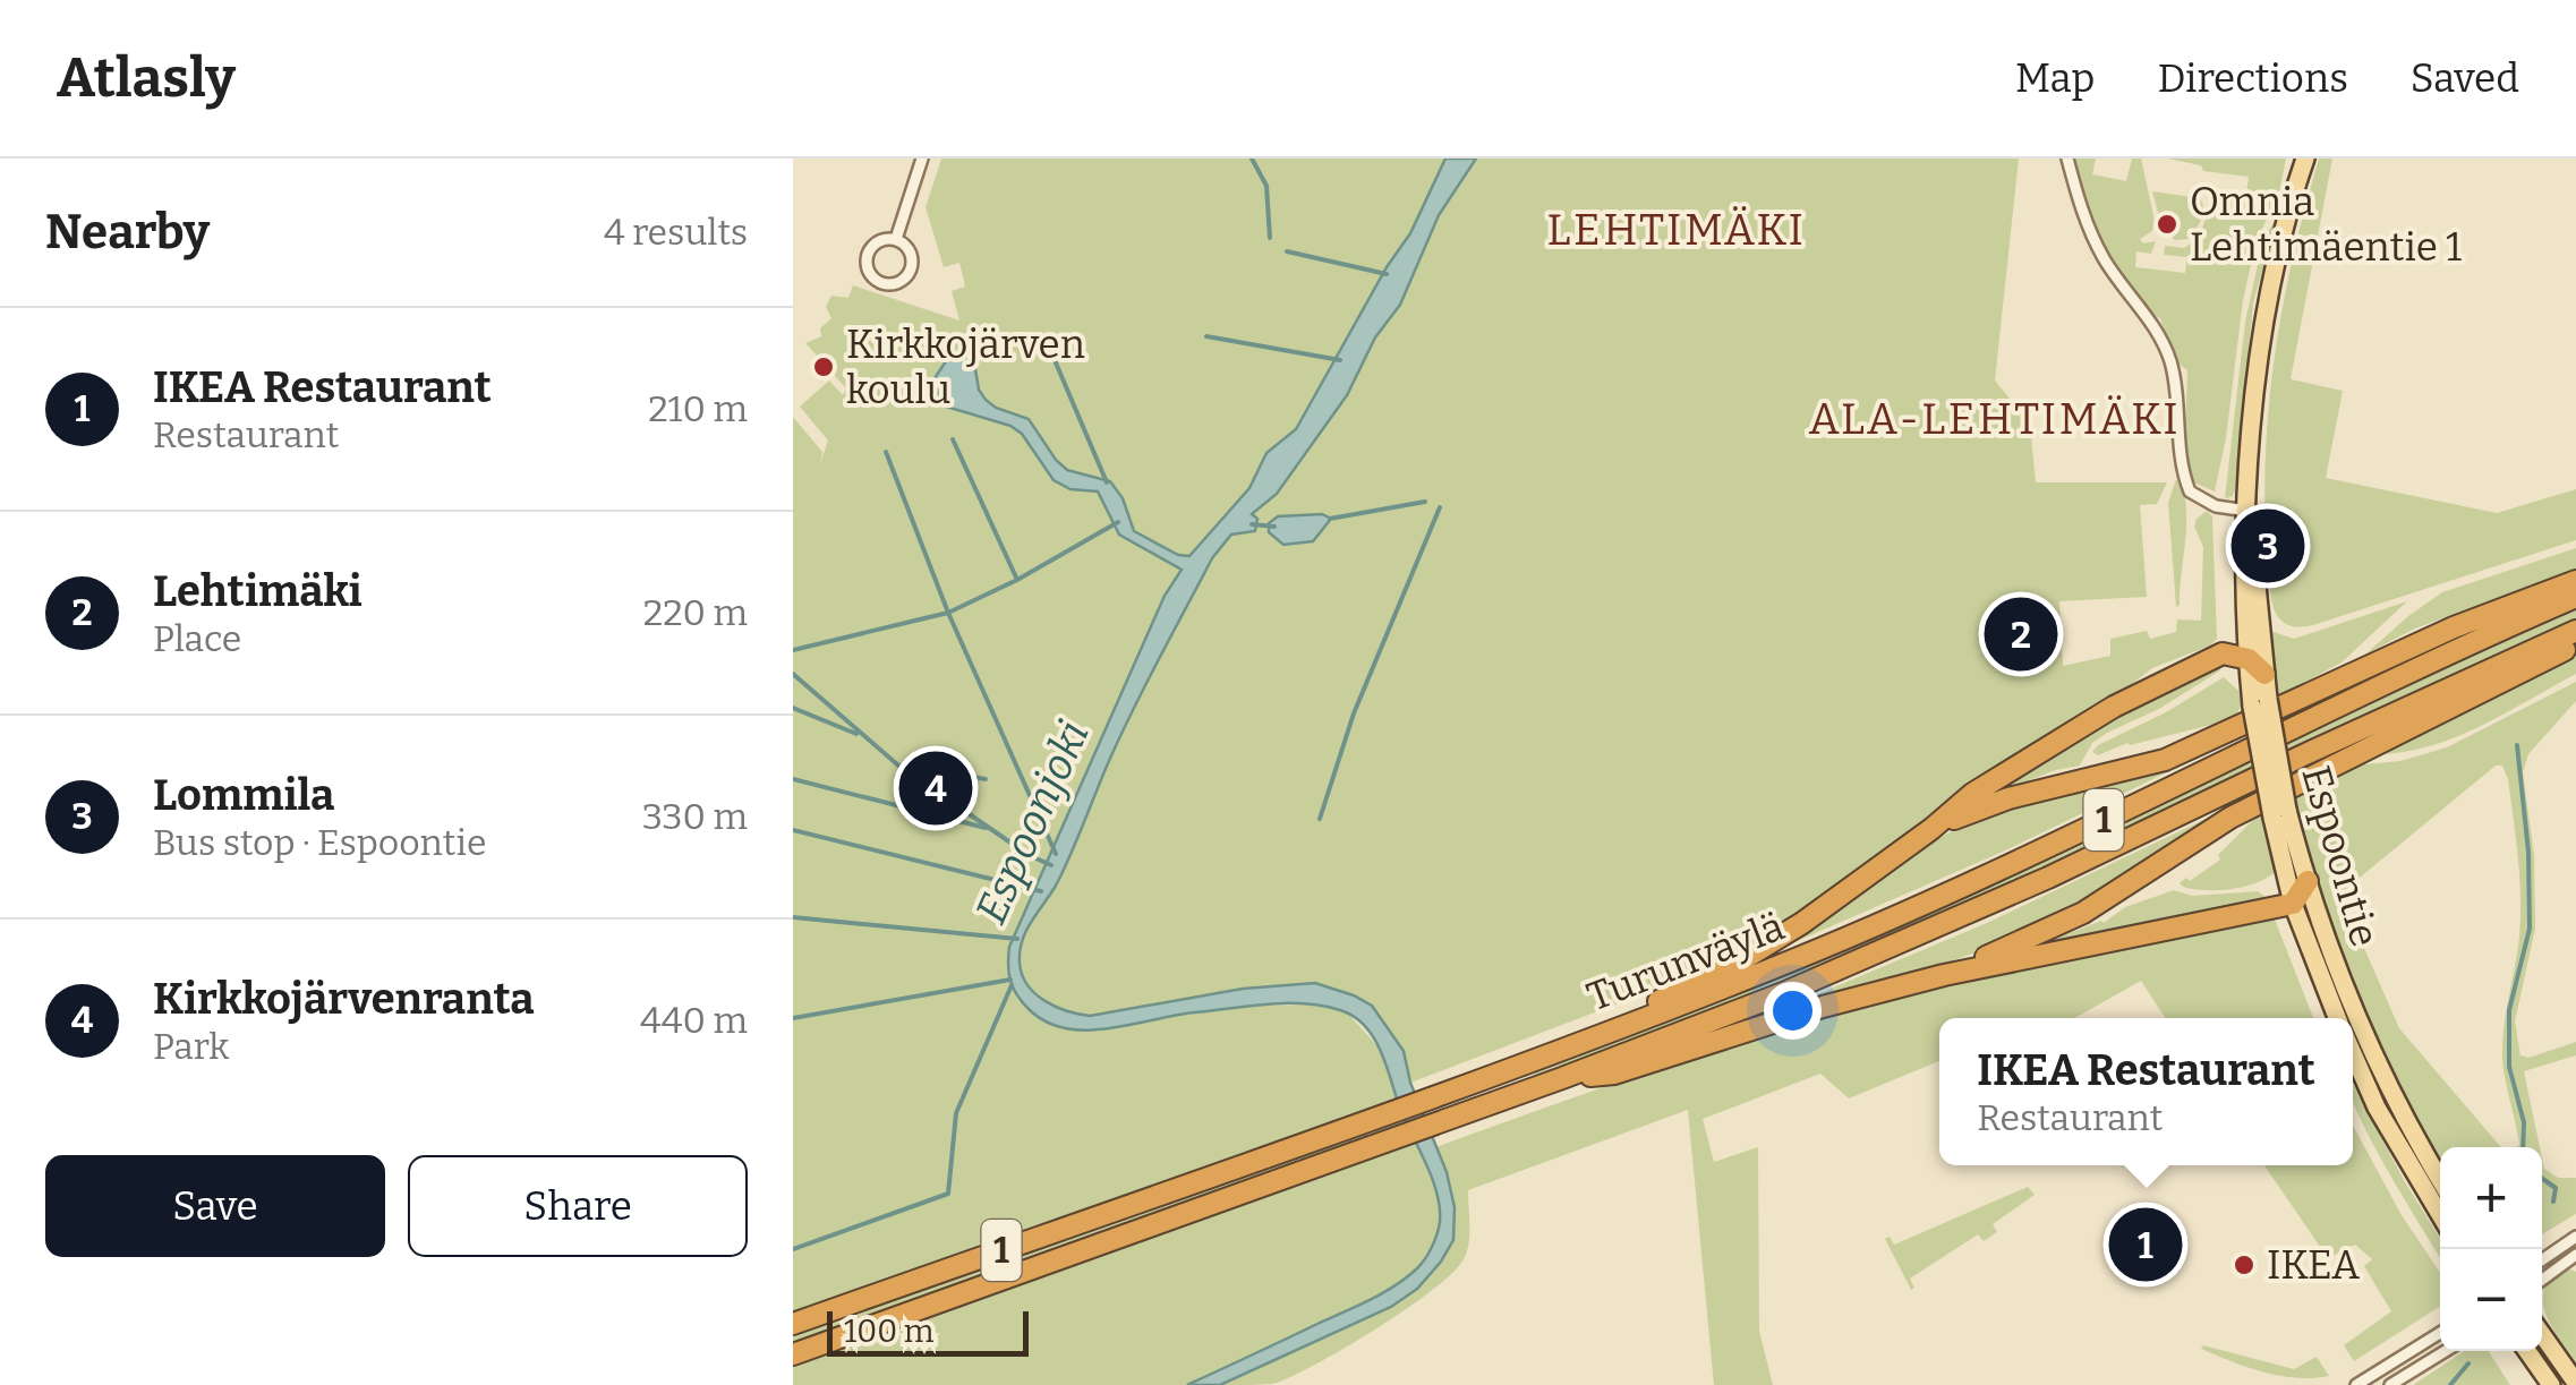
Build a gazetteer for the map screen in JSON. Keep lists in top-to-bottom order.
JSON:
{
  "streets": {
    "highway": ["1", "Turunväylä"],
    "main road": ["Espoontie"]
  },
  "districts": ["LEHTIMÄKI", "ALA-LEHTIMÄKI"],
  "water": ["Espoonjoki"],
  "places": ["Omnia Lehtimäentie 1", "Kirkkojärven koulu", "IKEA"],
  "scale_bar": "100 m",
  "page": {
    "header": "Atlasly",
    "nav": ["Map", "Directions", "Saved"],
    "heading": ["Nearby", "4 results"],
    "list": [
      {
        "mark": "1",
        "name": "IKEA Restaurant",
        "note": "Restaurant",
        "value": "210 m"
      },
      {
        "mark": "2",
        "name": "Lehtimäki",
        "note": "Place",
        "value": "220 m"
      },
      {
        "mark": "3",
        "name": "Lommila",
        "note": "Bus stop · Espoontie",
        "value": "330 m"
      },
      {
        "mark": "4",
        "name": "Kirkkojärvenranta",
        "note": "Park",
        "value": "440 m"
      }
    ],
    "pins": [
      "3",
      "2",
      "4",
      "1"
    ],
    "popup": ["IKEA Restaurant", "Restaurant"],
    "buttons": ["Save", "Share"],
    "map_buttons": ["+", "−"],
    "scale": "100 m"
  }
}
